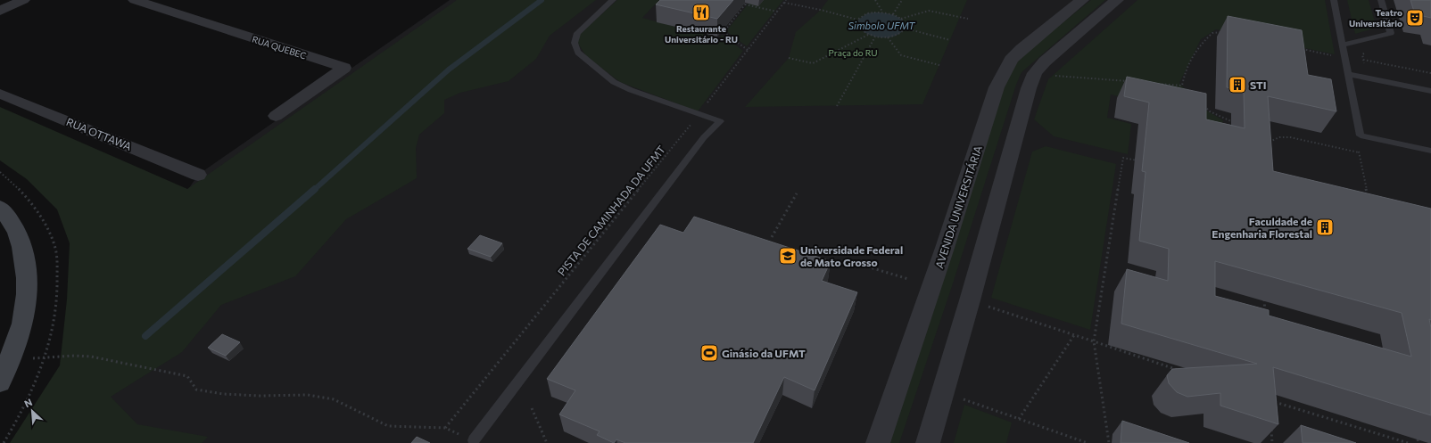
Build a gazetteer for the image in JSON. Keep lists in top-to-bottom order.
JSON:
{
  "streets": {
    "street": ["RUA QUEBEC", "RUA OTTAWA", "AVENIDA UNIVERSITÁRIA"],
    "path": ["PISTA DE CAMINHADA DA UFMT"]
  },
  "water": ["Simbolo UFMT"],
  "parks": ["Praça do RU"],
  "places": {
    "restaurant": ["Restaurante Universitário - RU"],
    "theatre": ["Teatro Universitário"],
    "building": ["STI", "Faculdade de Engenharia Florestal"],
    "school or university": ["Universidade Federal de Mato Grosso"],
    "sports": ["Ginásio da UFMT"]
  },
  "north": "top left"
}
